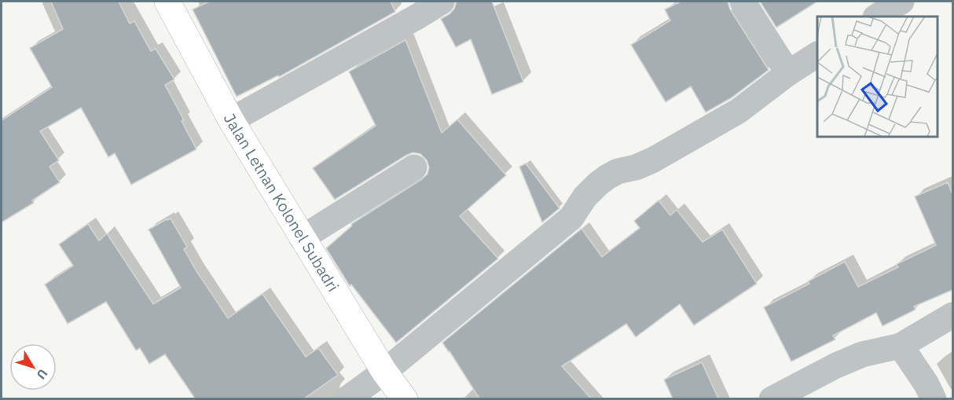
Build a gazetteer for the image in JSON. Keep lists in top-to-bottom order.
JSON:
{
  "streets": {
    "main road": ["Jalan Letnan Kolonel Subadri"]
  },
  "north": "bottom right"
}
